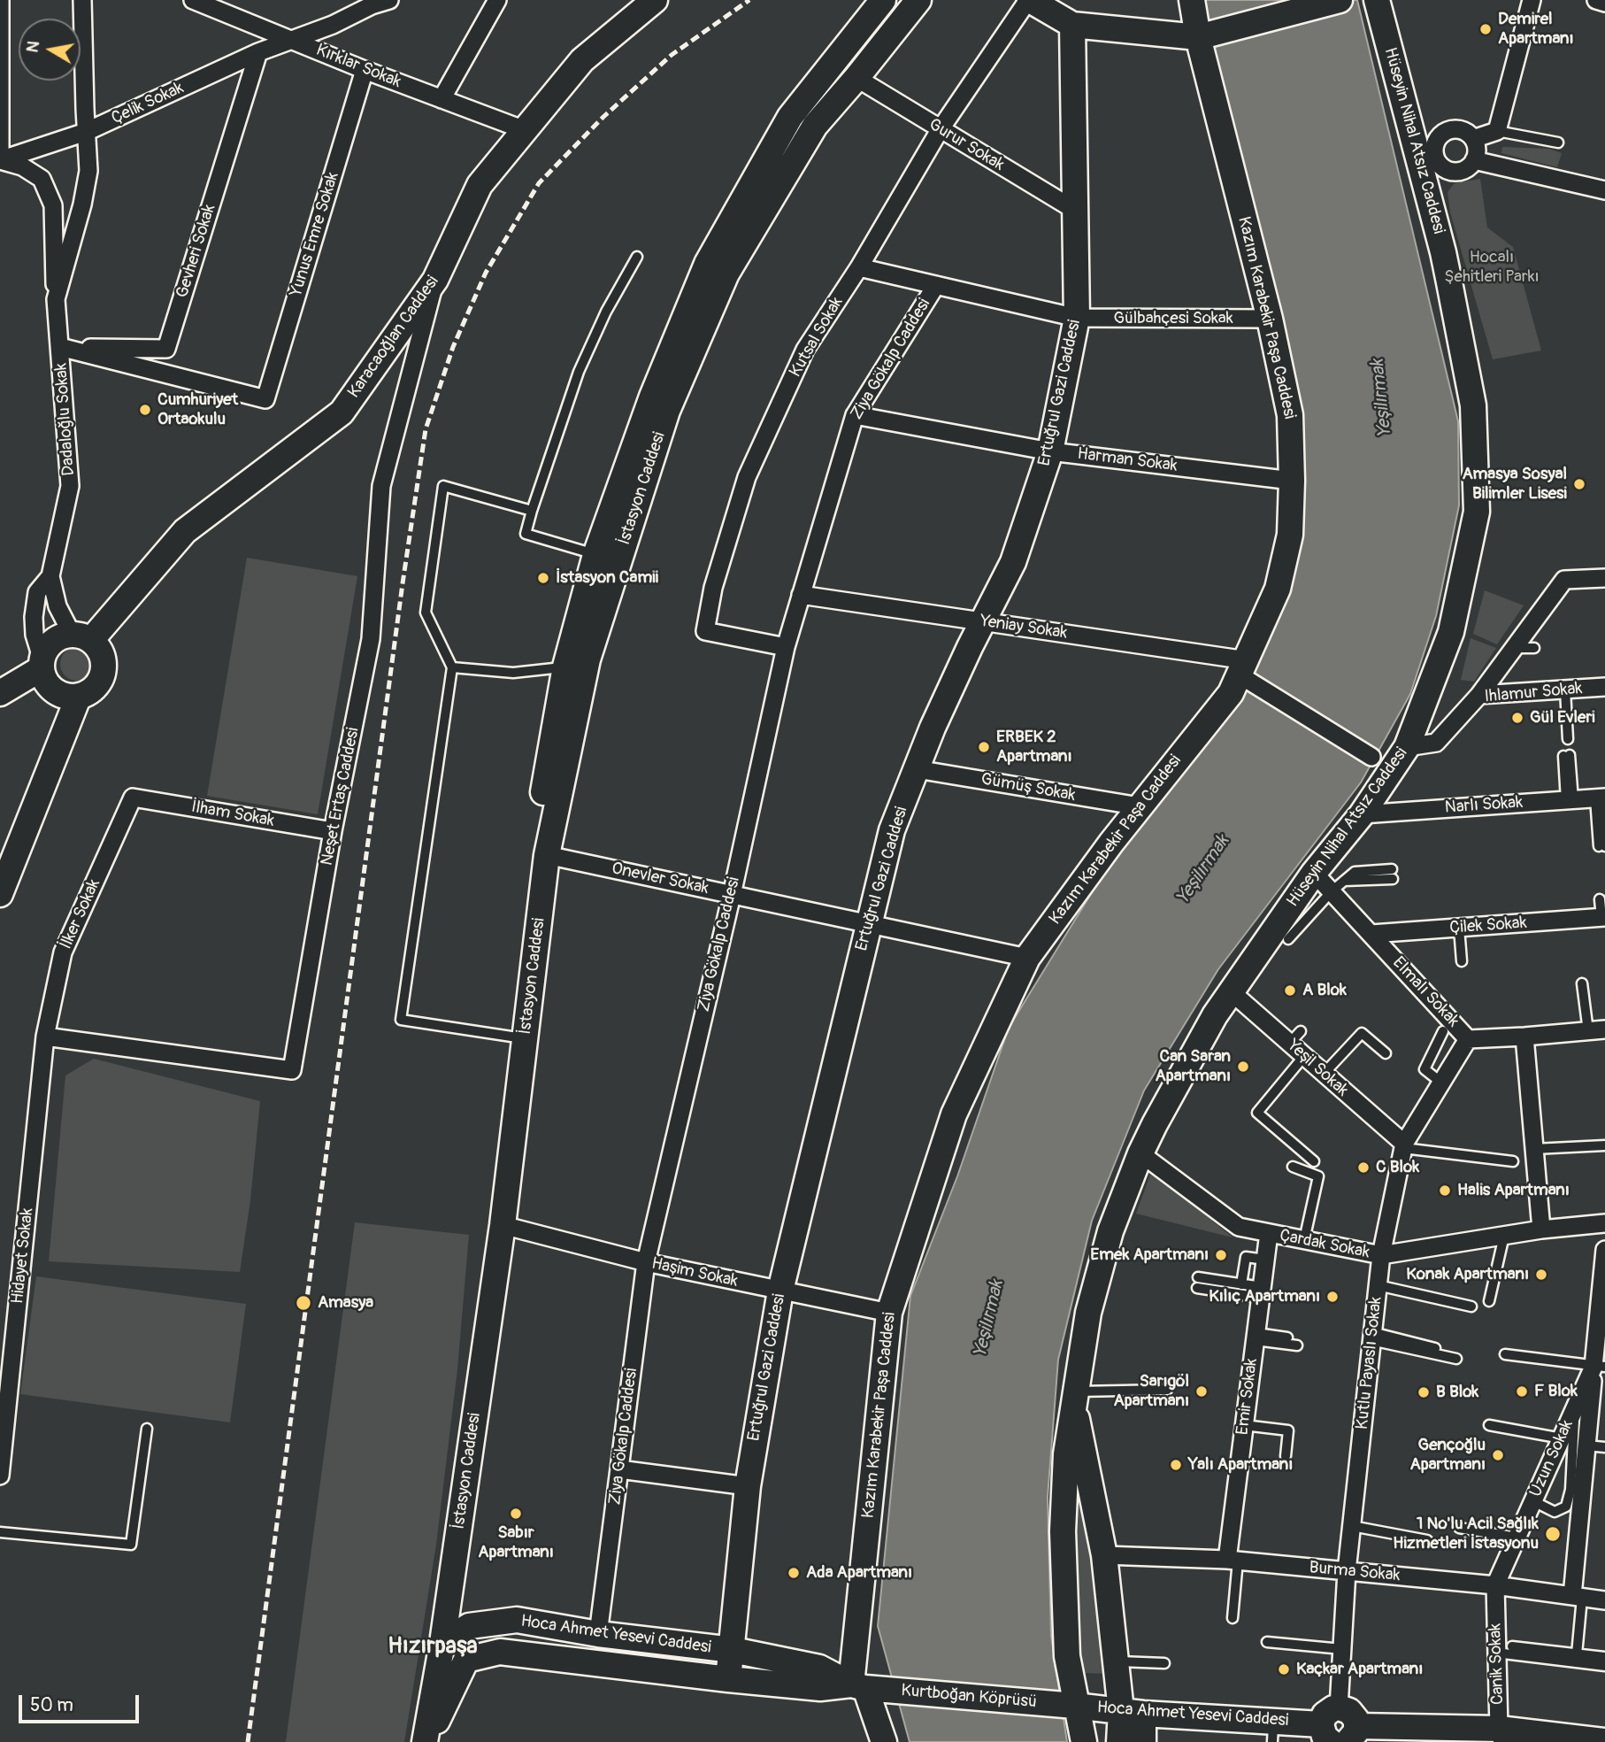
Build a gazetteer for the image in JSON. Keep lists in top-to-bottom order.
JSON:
{
  "streets": {
    "street": [
      "Kırklar Sokak",
      "Çelik Sokak",
      "Hüseyin Nihal Atsız Caddesi",
      "Gurur Sokak",
      "Yunus Emre Sokak",
      "Gevheri Sokak",
      "Kazım Karabekir Paşa Caddesi",
      "Gülbahçesi Sokak",
      "Karacaoğlan Caddesi",
      "Kutsal Sokak",
      "Ziya Gökalp Caddesi",
      "Ertuğrul Gazi Caddesi",
      "Dadaloğlu Sokak",
      "Harman Sokak",
      "İstasyon Caddesi",
      "Yeniay Sokak",
      "Ihlamur Sokak",
      "Gümüş Sokak",
      "Neşet Ertaş Caddesi",
      "Narlı Sokak",
      "İlham Sokak",
      "Onevler Sokak",
      "İlker Sokak",
      "Çilek Sokak",
      "Elmalı Sokak",
      "Yeşil Sokak",
      "Çardak Sokak",
      "Hidayet Sokak",
      "Haşim Sokak",
      "Kutlu Payaslı Sokak",
      "Emir Sokak",
      "Uzun Sokak",
      "Burma Sokak",
      "Hoca Ahmet Yesevi Caddesi",
      "Canik Sokak",
      "Kurtboğan Köprüsü"
    ]
  },
  "crossings": [
    ["Kırklar Sokak", "Çelik Sokak"],
    ["Kırklar Sokak", "Yunus Emre Sokak"],
    ["Kırklar Sokak", "Karacaoğlan Caddesi"],
    ["Çelik Sokak", "Gevheri Sokak"],
    ["Çelik Sokak", "Dadaloğlu Sokak"],
    ["Hüseyin Nihal Atsız Caddesi", "Ihlamur Sokak"],
    ["Hüseyin Nihal Atsız Caddesi", "Narlı Sokak"],
    ["Hüseyin Nihal Atsız Caddesi", "Elmalı Sokak"],
    ["Hüseyin Nihal Atsız Caddesi", "Yeşil Sokak"],
    ["Hüseyin Nihal Atsız Caddesi", "Çardak Sokak"],
    ["Hüseyin Nihal Atsız Caddesi", "Burma Sokak"],
    ["Hüseyin Nihal Atsız Caddesi", "Hoca Ahmet Yesevi Caddesi"],
    ["Hüseyin Nihal Atsız Caddesi", "Kurtboğan Köprüsü"],
    ["Gurur Sokak", "Kutsal Sokak"],
    ["Gurur Sokak", "Ertuğrul Gazi Caddesi"],
    ["Gurur Sokak", "İstasyon Caddesi"],
    ["Yunus Emre Sokak", "Gevheri Sokak"],
    ["Yunus Emre Sokak", "Dadaloğlu Sokak"],
    ["Gevheri Sokak", "Dadaloğlu Sokak"],
    ["Kazım Karabekir Paşa Caddesi", "Gülbahçesi Sokak"],
    ["Kazım Karabekir Paşa Caddesi", "Harman Sokak"],
    ["Kazım Karabekir Paşa Caddesi", "Yeniay Sokak"],
    ["Kazım Karabekir Paşa Caddesi", "Gümüş Sokak"],
    ["Kazım Karabekir Paşa Caddesi", "Onevler Sokak"],
    ["Kazım Karabekir Paşa Caddesi", "Haşim Sokak"],
    ["Kazım Karabekir Paşa Caddesi", "Hoca Ahmet Yesevi Caddesi"],
    ["Kazım Karabekir Paşa Caddesi", "Kurtboğan Köprüsü"],
    ["Gülbahçesi Sokak", "Kutsal Sokak"],
    ["Gülbahçesi Sokak", "Ziya Gökalp Caddesi"],
    ["Gülbahçesi Sokak", "Ertuğrul Gazi Caddesi"],
    ["Karacaoğlan Caddesi", "Dadaloğlu Sokak"],
    ["Karacaoğlan Caddesi", "Neşet Ertaş Caddesi"],
    ["Kutsal Sokak", "Ziya Gökalp Caddesi"],
    ["Ziya Gökalp Caddesi", "Harman Sokak"],
    ["Ziya Gökalp Caddesi", "Yeniay Sokak"],
    ["Ziya Gökalp Caddesi", "Onevler Sokak"],
    ["Ziya Gökalp Caddesi", "Haşim Sokak"],
    ["Ziya Gökalp Caddesi", "Hoca Ahmet Yesevi Caddesi"],
    ["Ertuğrul Gazi Caddesi", "Harman Sokak"],
    ["Ertuğrul Gazi Caddesi", "Yeniay Sokak"],
    ["Ertuğrul Gazi Caddesi", "Gümüş Sokak"],
    ["Ertuğrul Gazi Caddesi", "Onevler Sokak"],
    ["Ertuğrul Gazi Caddesi", "Haşim Sokak"],
    ["Ertuğrul Gazi Caddesi", "Hoca Ahmet Yesevi Caddesi"],
    ["İstasyon Caddesi", "Onevler Sokak"],
    ["İstasyon Caddesi", "Haşim Sokak"],
    ["İstasyon Caddesi", "Hoca Ahmet Yesevi Caddesi"],
    ["Neşet Ertaş Caddesi", "İlham Sokak"],
    ["Neşet Ertaş Caddesi", "İlker Sokak"],
    ["Neşet Ertaş Caddesi", "Hidayet Sokak"],
    ["İlham Sokak", "İlker Sokak"],
    ["İlker Sokak", "Hidayet Sokak"],
    ["Çilek Sokak", "Elmalı Sokak"],
    ["Elmalı Sokak", "Kutlu Payaslı Sokak"],
    ["Yeşil Sokak", "Kutlu Payaslı Sokak"],
    ["Çardak Sokak", "Kutlu Payaslı Sokak"],
    ["Çardak Sokak", "Emir Sokak"],
    ["Kutlu Payaslı Sokak", "Burma Sokak"],
    ["Emir Sokak", "Burma Sokak"],
    ["Uzun Sokak", "Burma Sokak"],
    ["Uzun Sokak", "Canik Sokak"],
    ["Burma Sokak", "Canik Sokak"],
    ["Hoca Ahmet Yesevi Caddesi", "Kurtboğan Köprüsü"]
  ],
  "districts": ["Hızırpaşa"],
  "water": ["Yeşilırmak"],
  "parks": ["Hocalı Şehitleri Parkı"],
  "places": [
    "Demirel Apartmanı",
    "Cumhuriyet Ortaokulu",
    "Amasya Sosyal Bilimler Lisesi",
    "İstasyon Camii",
    "Gül Evleri",
    "ERBEK 2 Apartmanı",
    "A Blok",
    "Can Saran Apartmanı",
    "C Blok",
    "Halis Apartmanı",
    "Emek Apartmanı",
    "Konak Apartmanı",
    "Kılıç Apartmanı",
    "Amasya",
    "Sarıgöl Apartmanı",
    "F Blok",
    "B Blok",
    "Gençoğlu Apartmanı",
    "Yalı Apartmanı",
    "Sabır Apartmanı",
    "1 No'lu Acil Sağlık Hizmetleri İstasyonu",
    "Ada Apartmanı",
    "Kaçkar Apartmanı"
  ],
  "scale_bar": "50 m",
  "north": "left"
}
